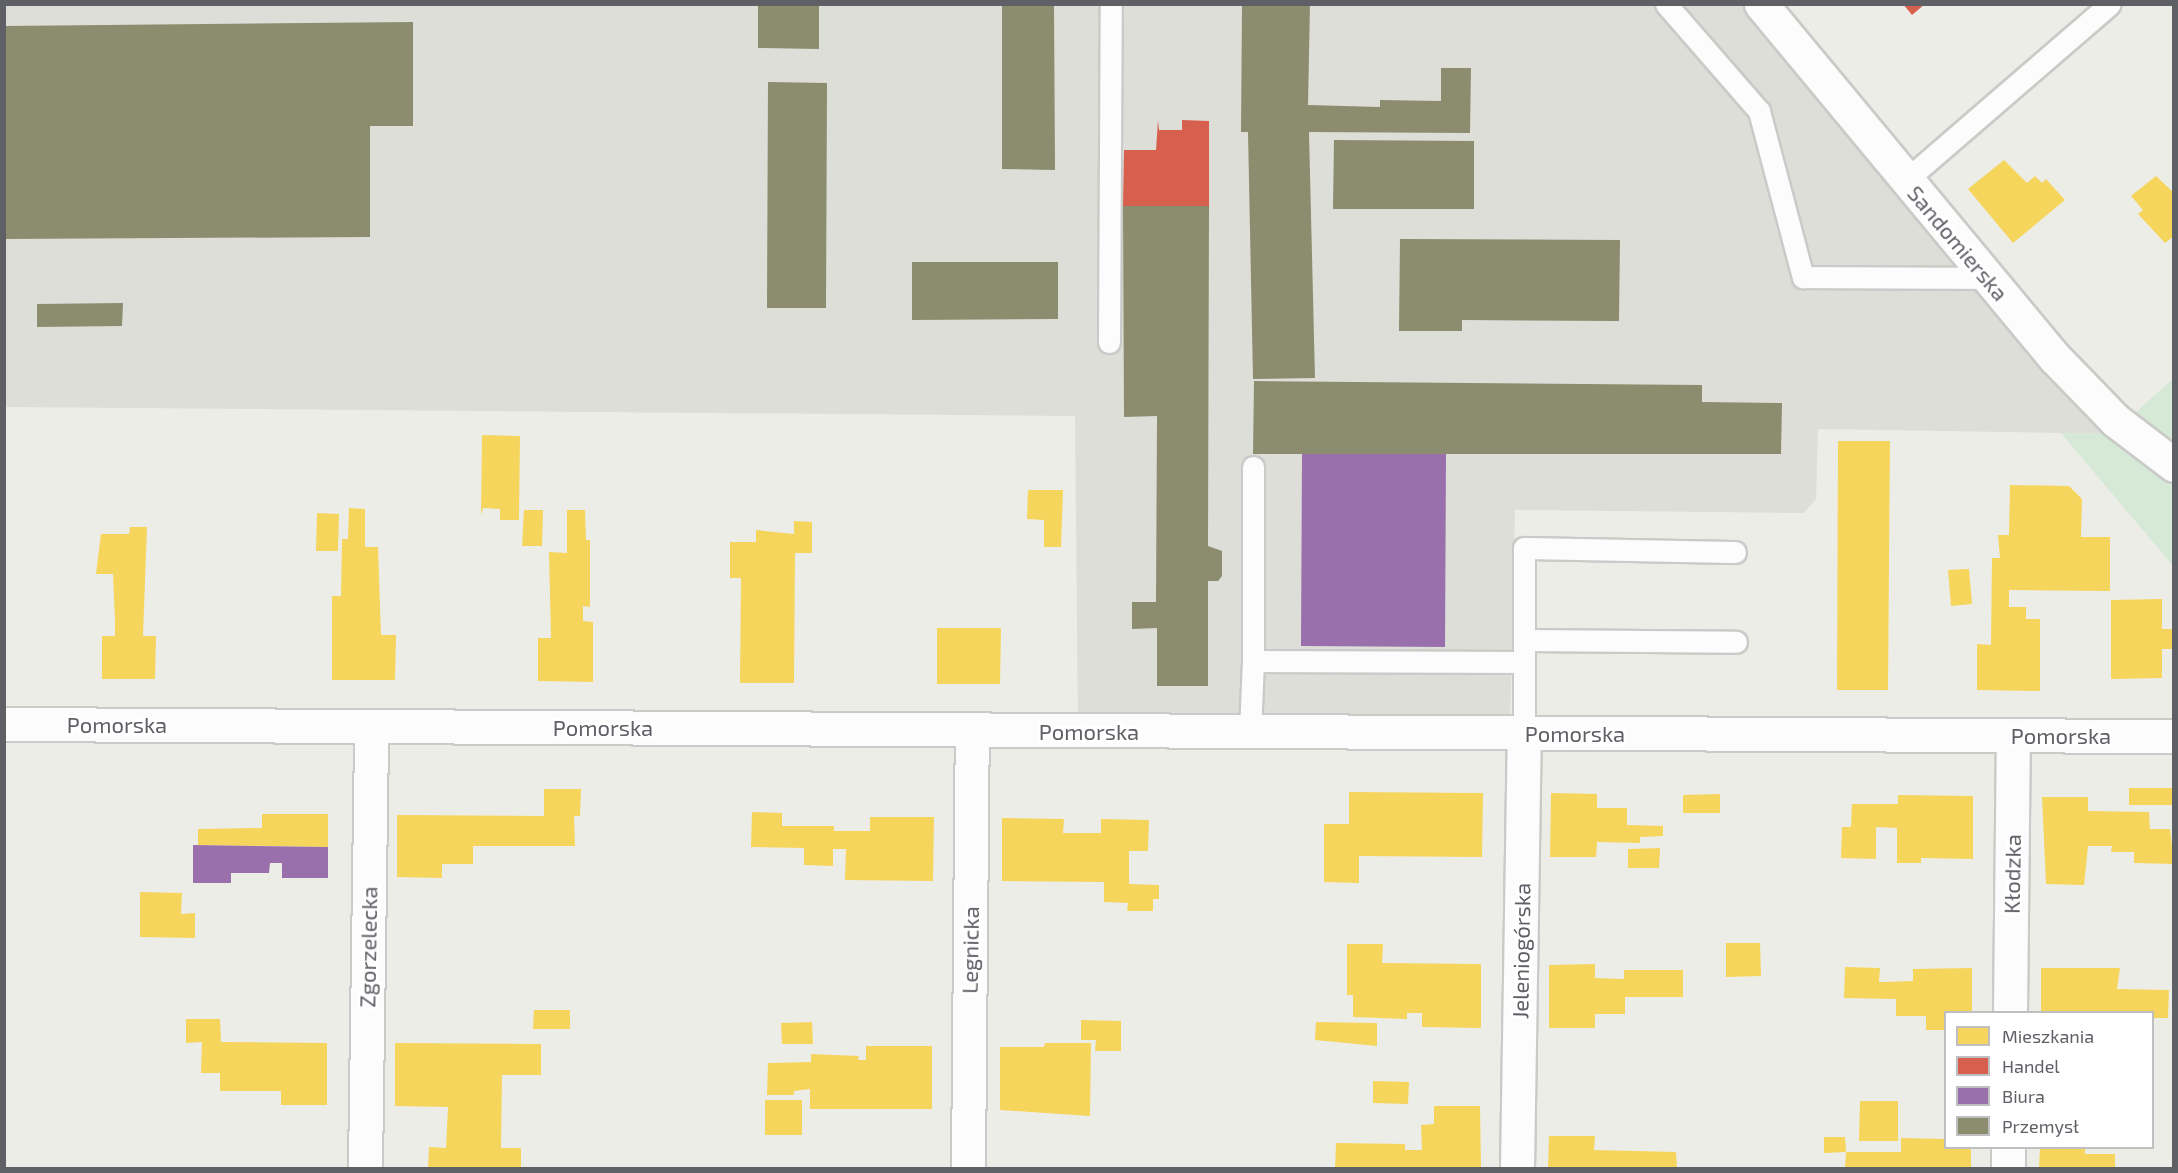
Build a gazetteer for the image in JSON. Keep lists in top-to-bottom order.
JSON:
{
  "streets": {
    "street": [
      "Sandomierska",
      "Pomorska",
      "Kłodzka",
      "Zgorzelecka",
      "Legnicka",
      "Jeleniogórska"
    ]
  },
  "crossings": [
    ["Pomorska", "Kłodzka"],
    ["Pomorska", "Zgorzelecka"],
    ["Pomorska", "Legnicka"],
    ["Pomorska", "Jeleniogórska"]
  ],
  "legend": [
    "Mieszkania",
    "Handel",
    "Biura",
    "Przemysł"
  ]
}
